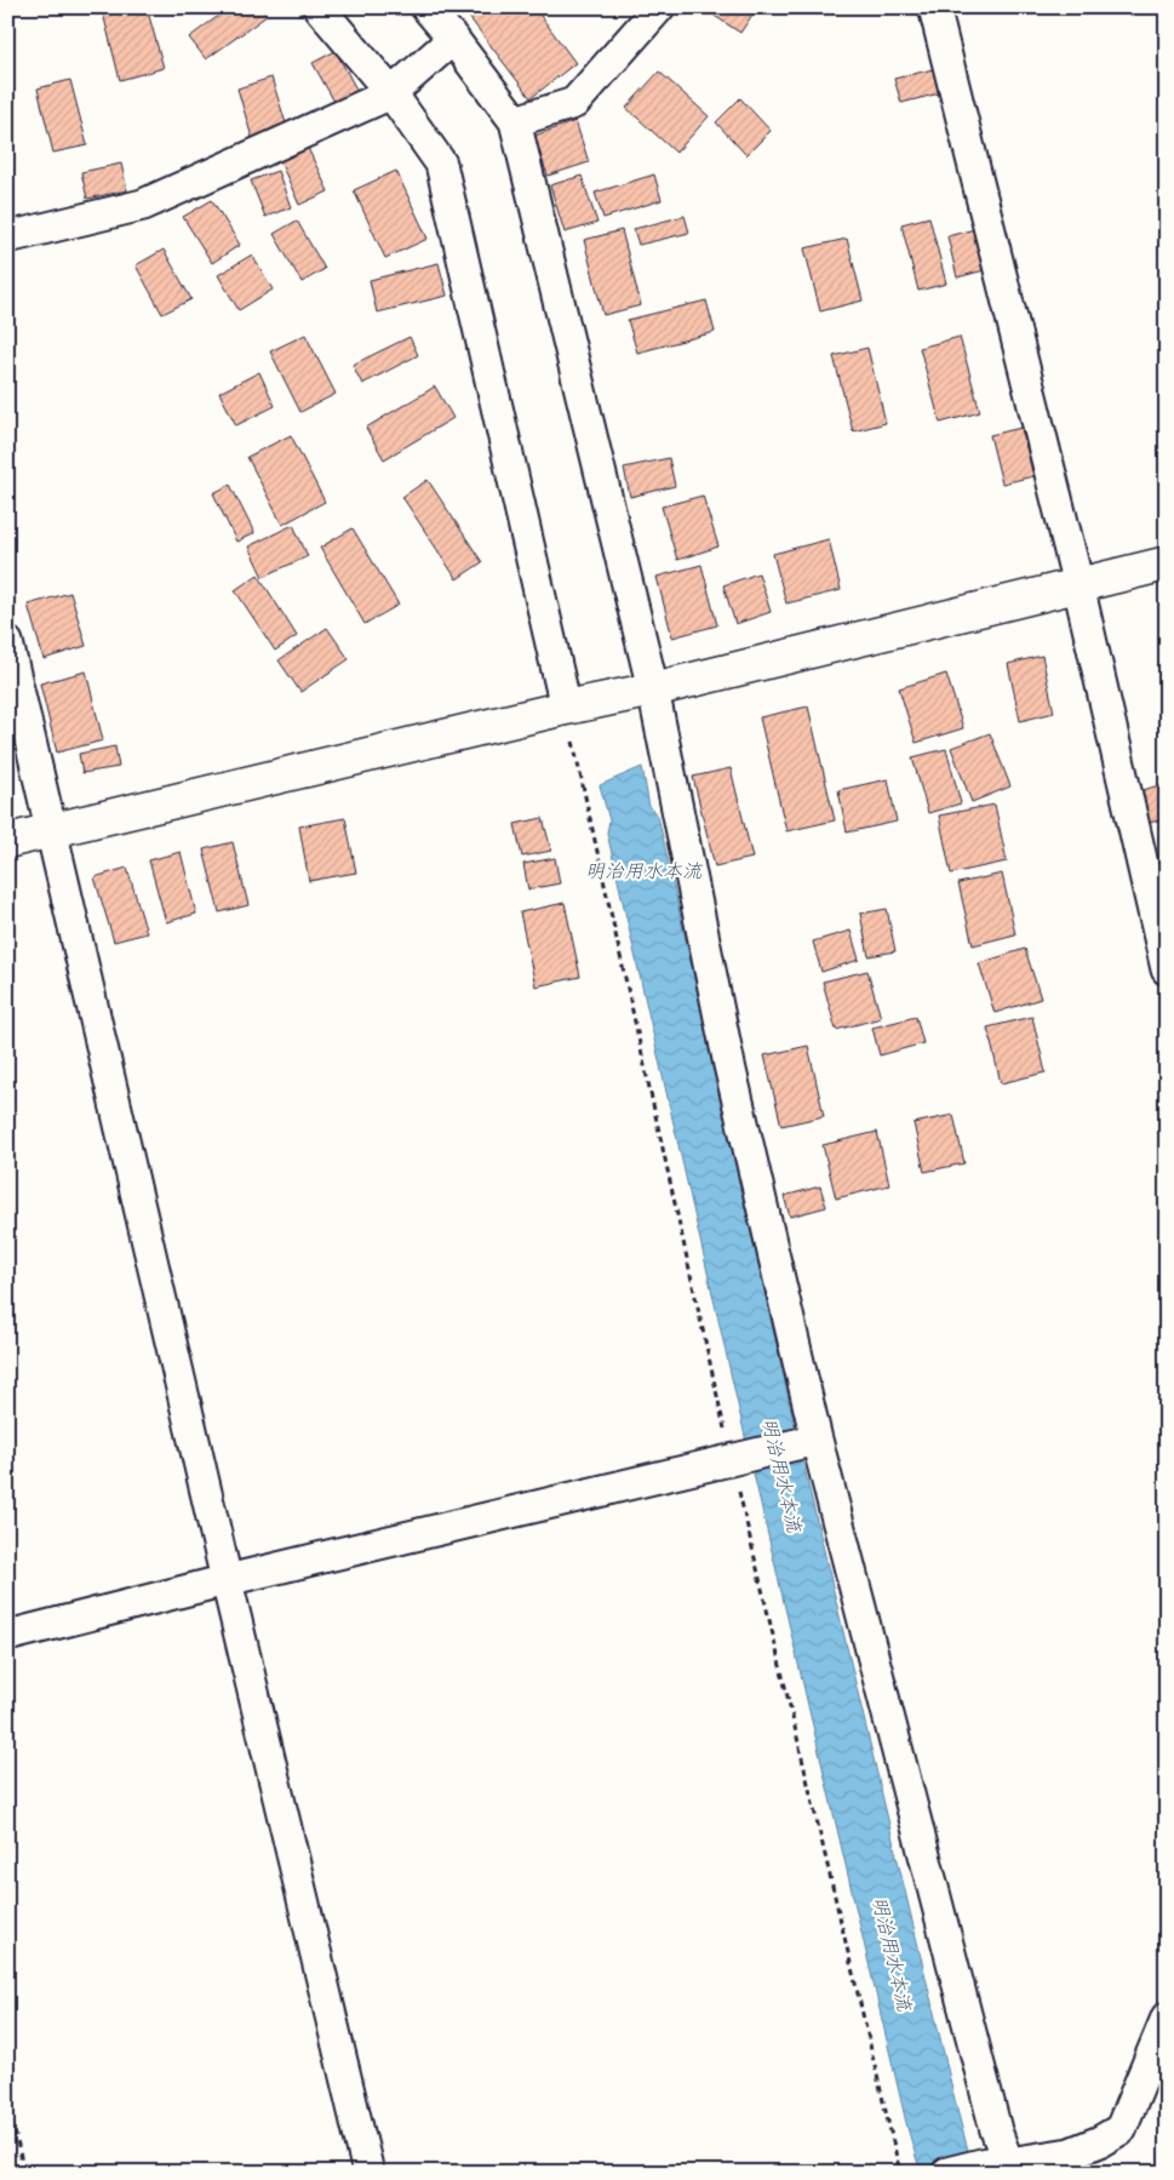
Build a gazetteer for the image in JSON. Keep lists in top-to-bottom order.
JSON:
{
  "water": ["明治用水本流"]
}
